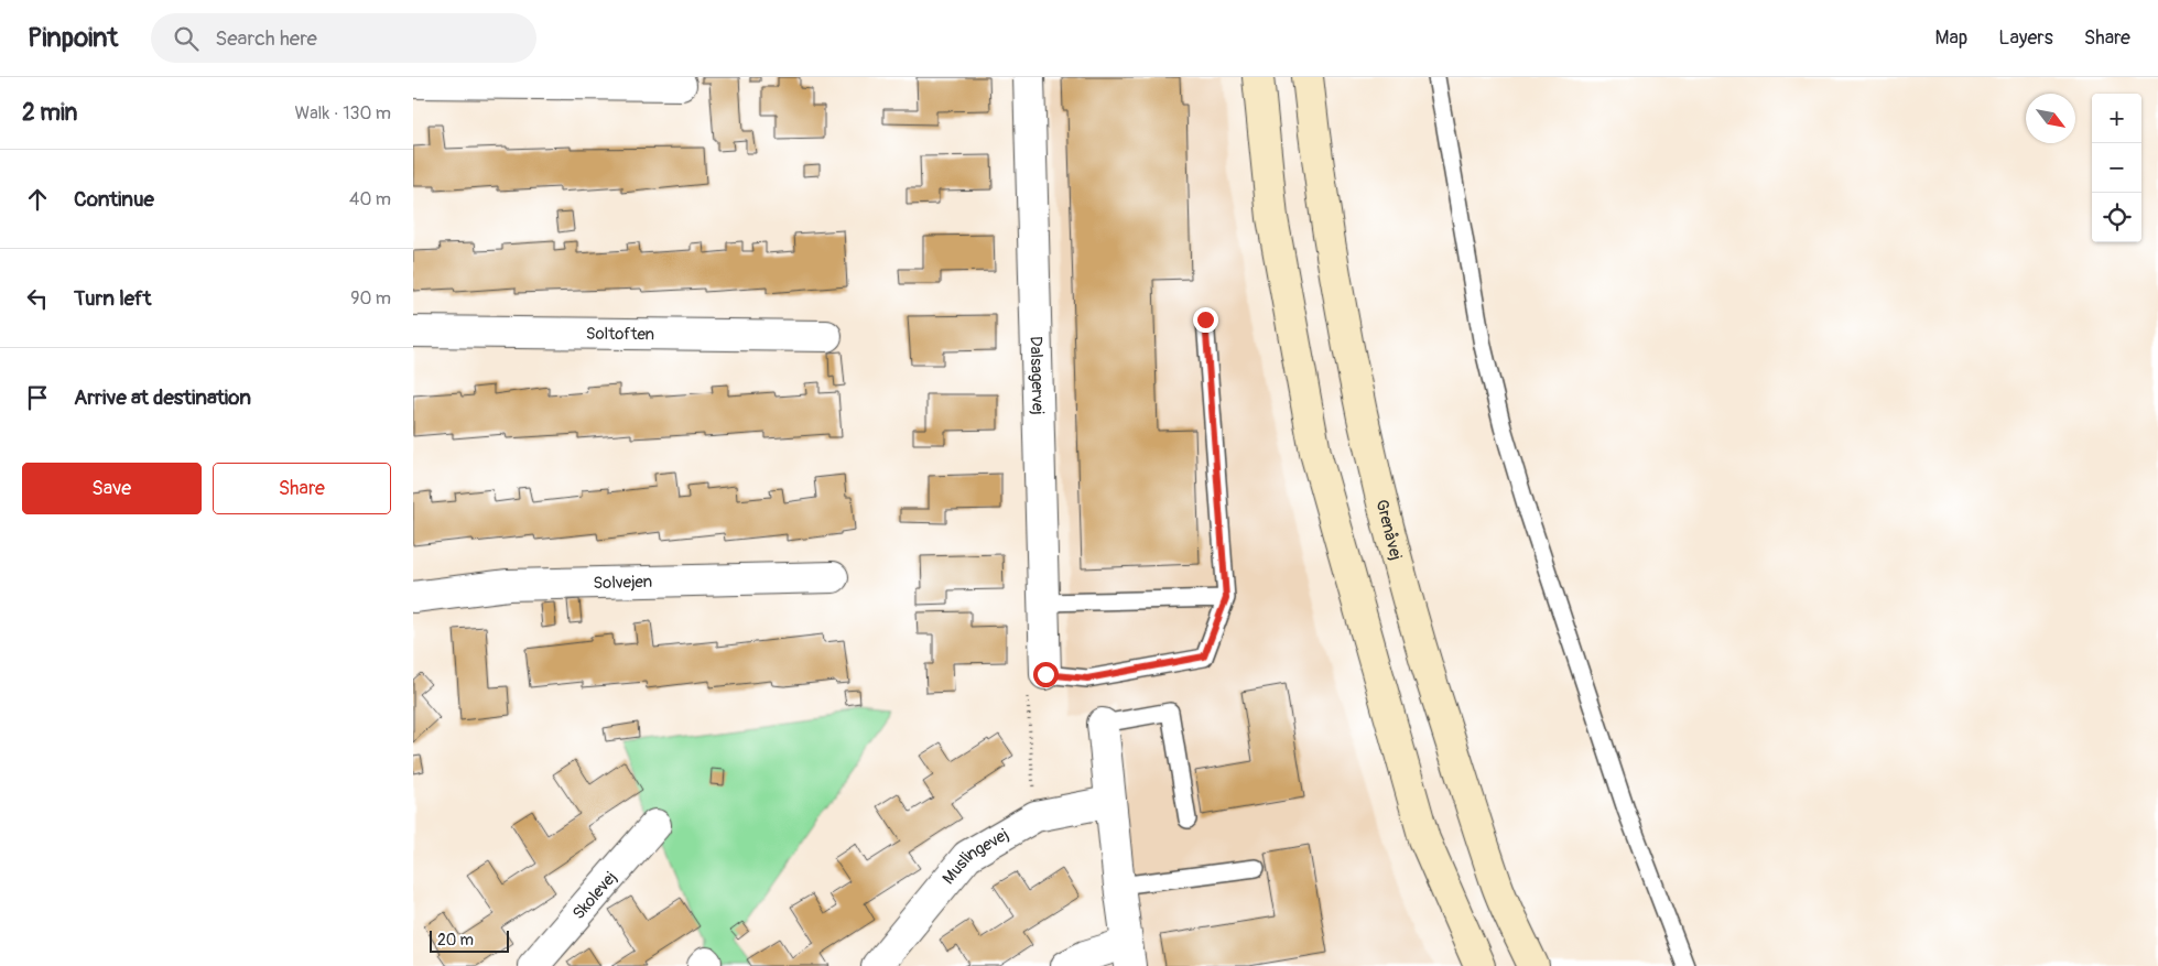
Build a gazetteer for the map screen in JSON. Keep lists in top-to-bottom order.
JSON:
{
  "streets": {
    "main road": ["Grenåvej"],
    "street": [
      "Soltoften",
      "Dalsagervej",
      "Solvejen",
      "Muslingevej",
      "Skolevej"
    ]
  },
  "scale_bar": "20 m",
  "north": "bottom right",
  "page": {
    "header": "Pinpoint",
    "search": "Search here",
    "nav": ["Map", "Layers", "Share"],
    "heading": ["2 min", "Walk · 130 m"],
    "map_buttons": ["+", "−"],
    "list": [
      ["Continue", "40 m"],
      ["Turn left", "90 m"],
      "Arrive at destination"
    ],
    "buttons": ["Save", "Share"],
    "scale": "20 m"
  }
}
